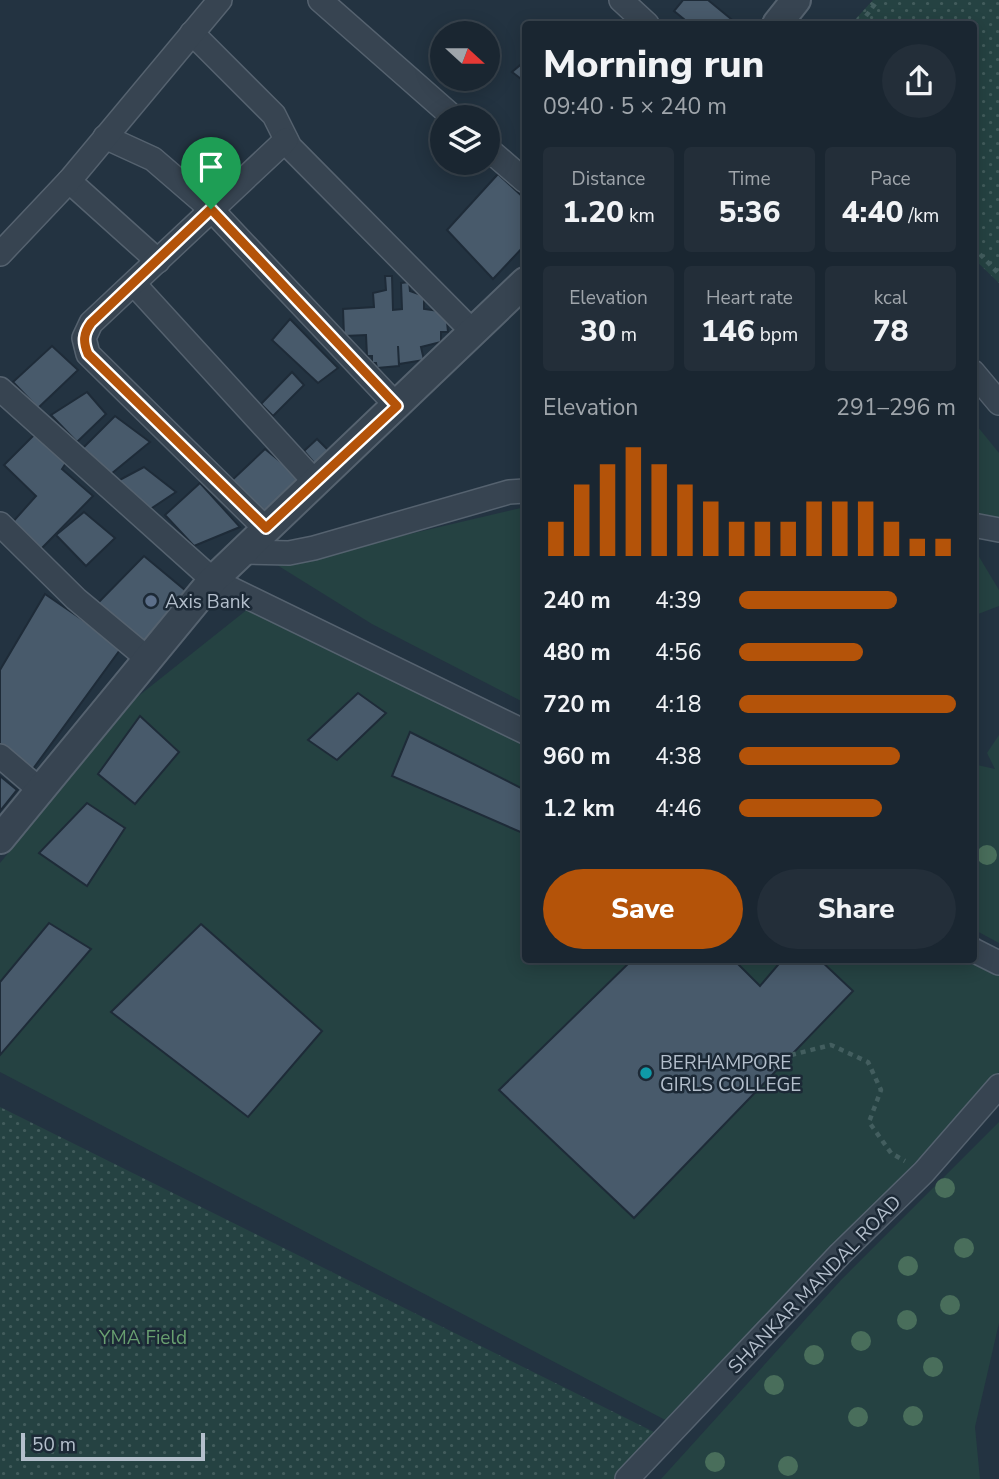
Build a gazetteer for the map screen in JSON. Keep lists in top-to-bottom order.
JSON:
{
  "streets": {
    "street": ["SHANKAR MANDAL ROAD"]
  },
  "parks": ["YMA Field"],
  "places": ["Axis Bank", "BERHAMPORE GIRLS COLLEGE"],
  "scale_bar": "50 m",
  "north": "right",
  "page": {
    "heading": ["Morning run", "09:40 · 5 × 240 m"],
    "stats": [
      ["Distance", "1.20 km"],
      ["Time", "5:36"],
      ["Pace", "4:40 /km"],
      ["Elevation", "30 m"],
      ["Heart rate", "146 bpm"],
      ["kcal", "78"]
    ],
    "chart": ["Elevation", "291–296 m"],
    "list": [
      {
        "name": "240 m",
        "note": "4:39"
      },
      {
        "name": "480 m",
        "note": "4:56"
      },
      {
        "name": "720 m",
        "note": "4:18"
      },
      {
        "name": "960 m",
        "note": "4:38"
      },
      {
        "name": "1.2 km",
        "note": "4:46"
      }
    ],
    "buttons": ["Save", "Share"],
    "scale": "50 m"
  }
}
